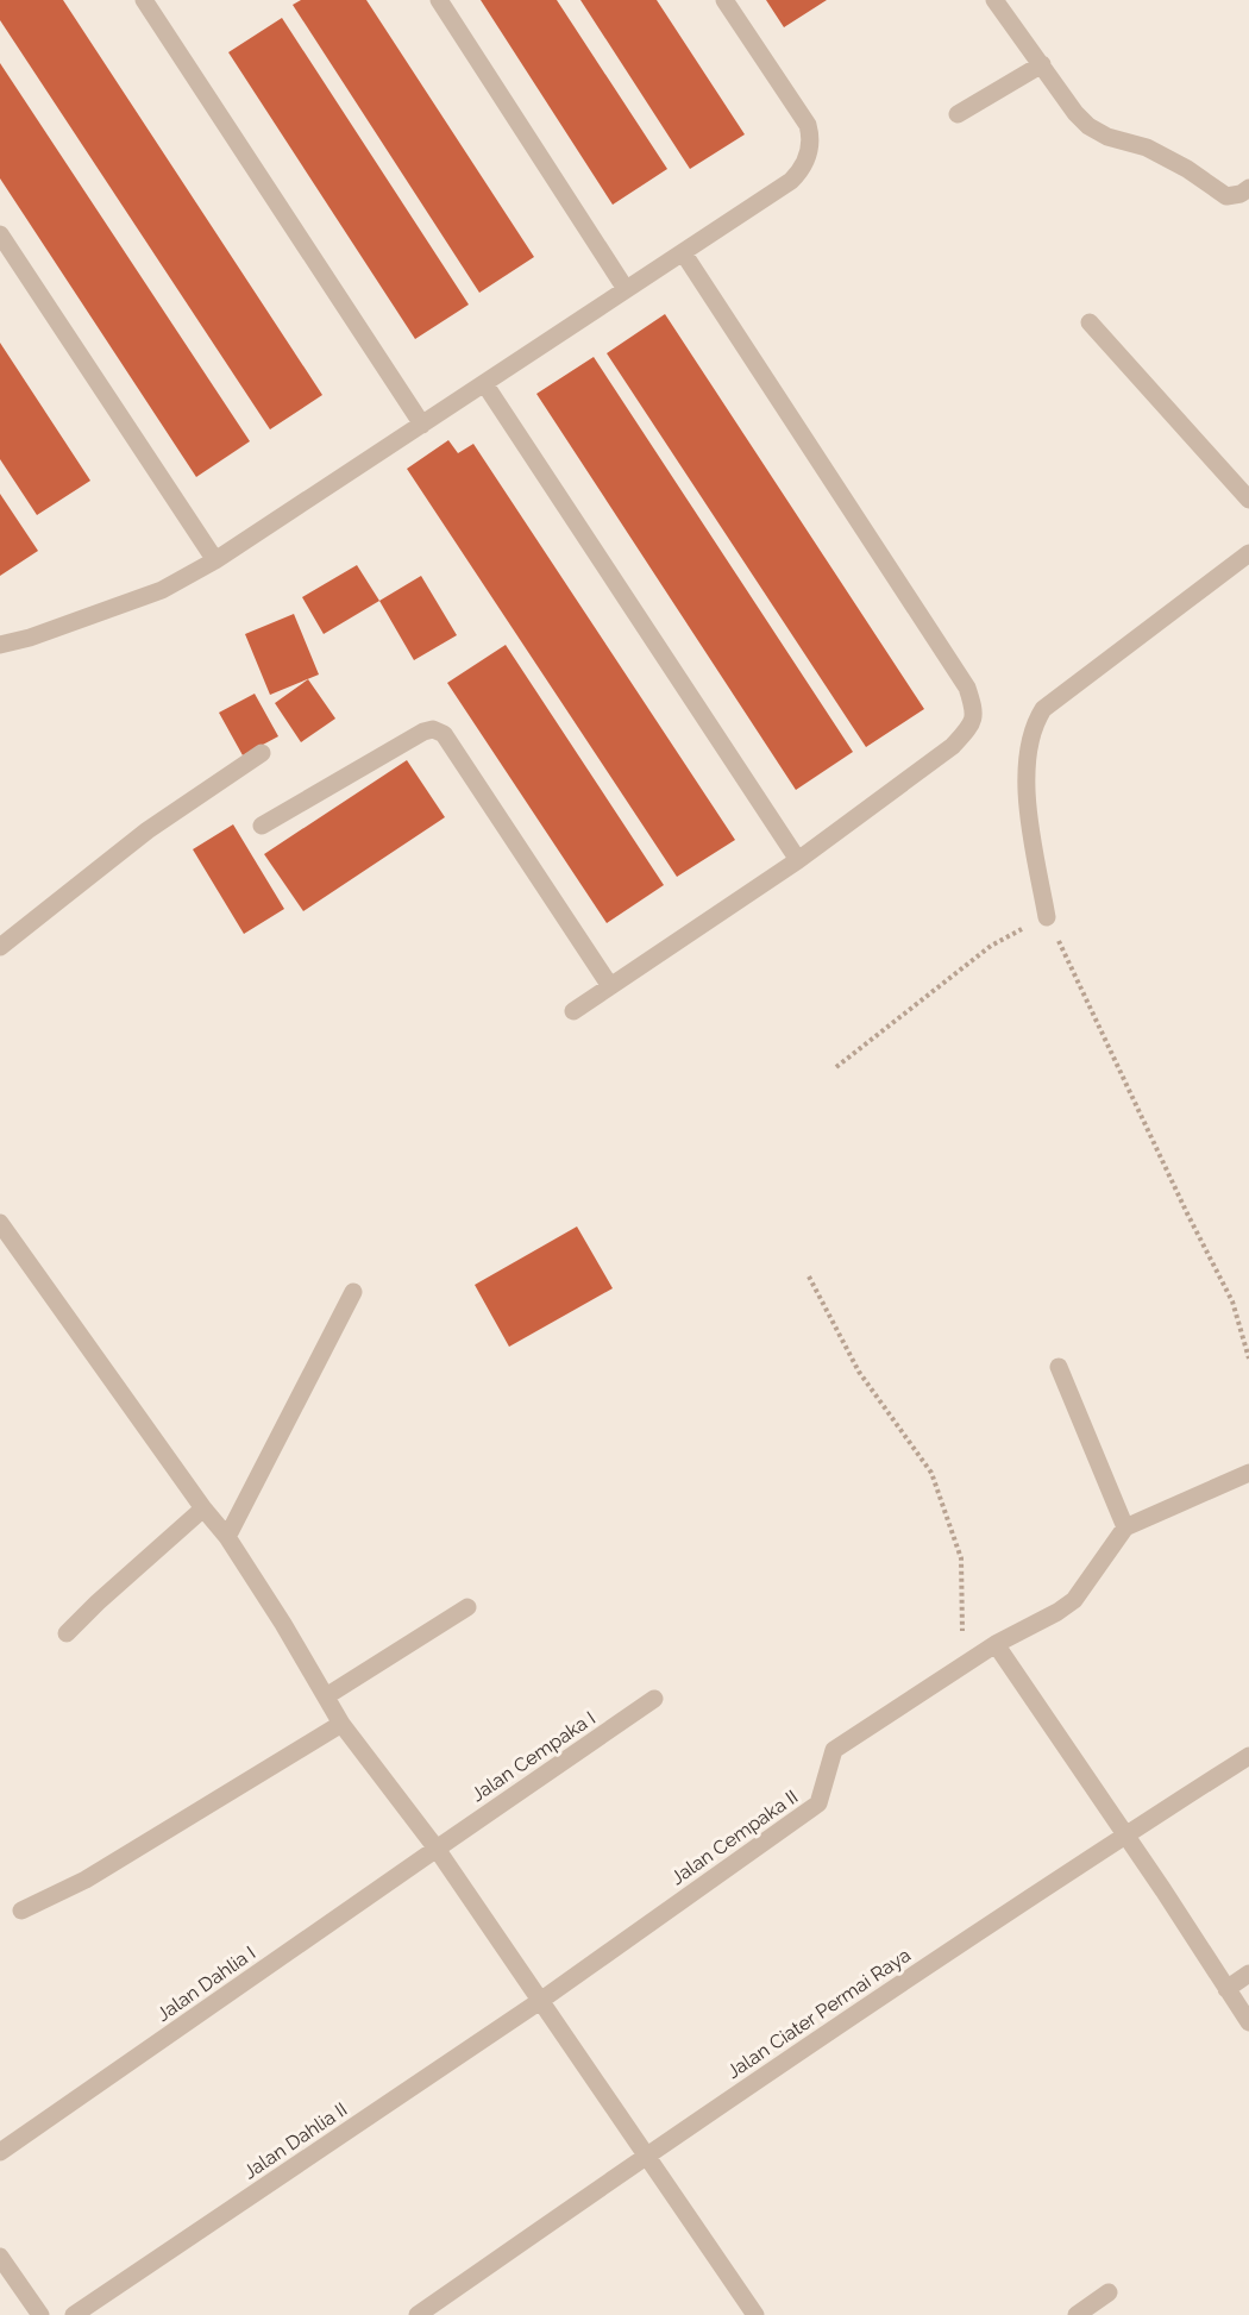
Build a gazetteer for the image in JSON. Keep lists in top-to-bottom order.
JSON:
{
  "streets": {
    "street": [
      "Jalan Cempaka I",
      "Jalan Cempaka II",
      "Jalan Dahlia I",
      "Jalan Ciater Permai Raya",
      "Jalan Dahlia II"
    ]
  },
  "crossings": [
    ["Jalan Cempaka I", "Jalan Dahlia I"],
    ["Jalan Cempaka II", "Jalan Dahlia II"]
  ]
}
